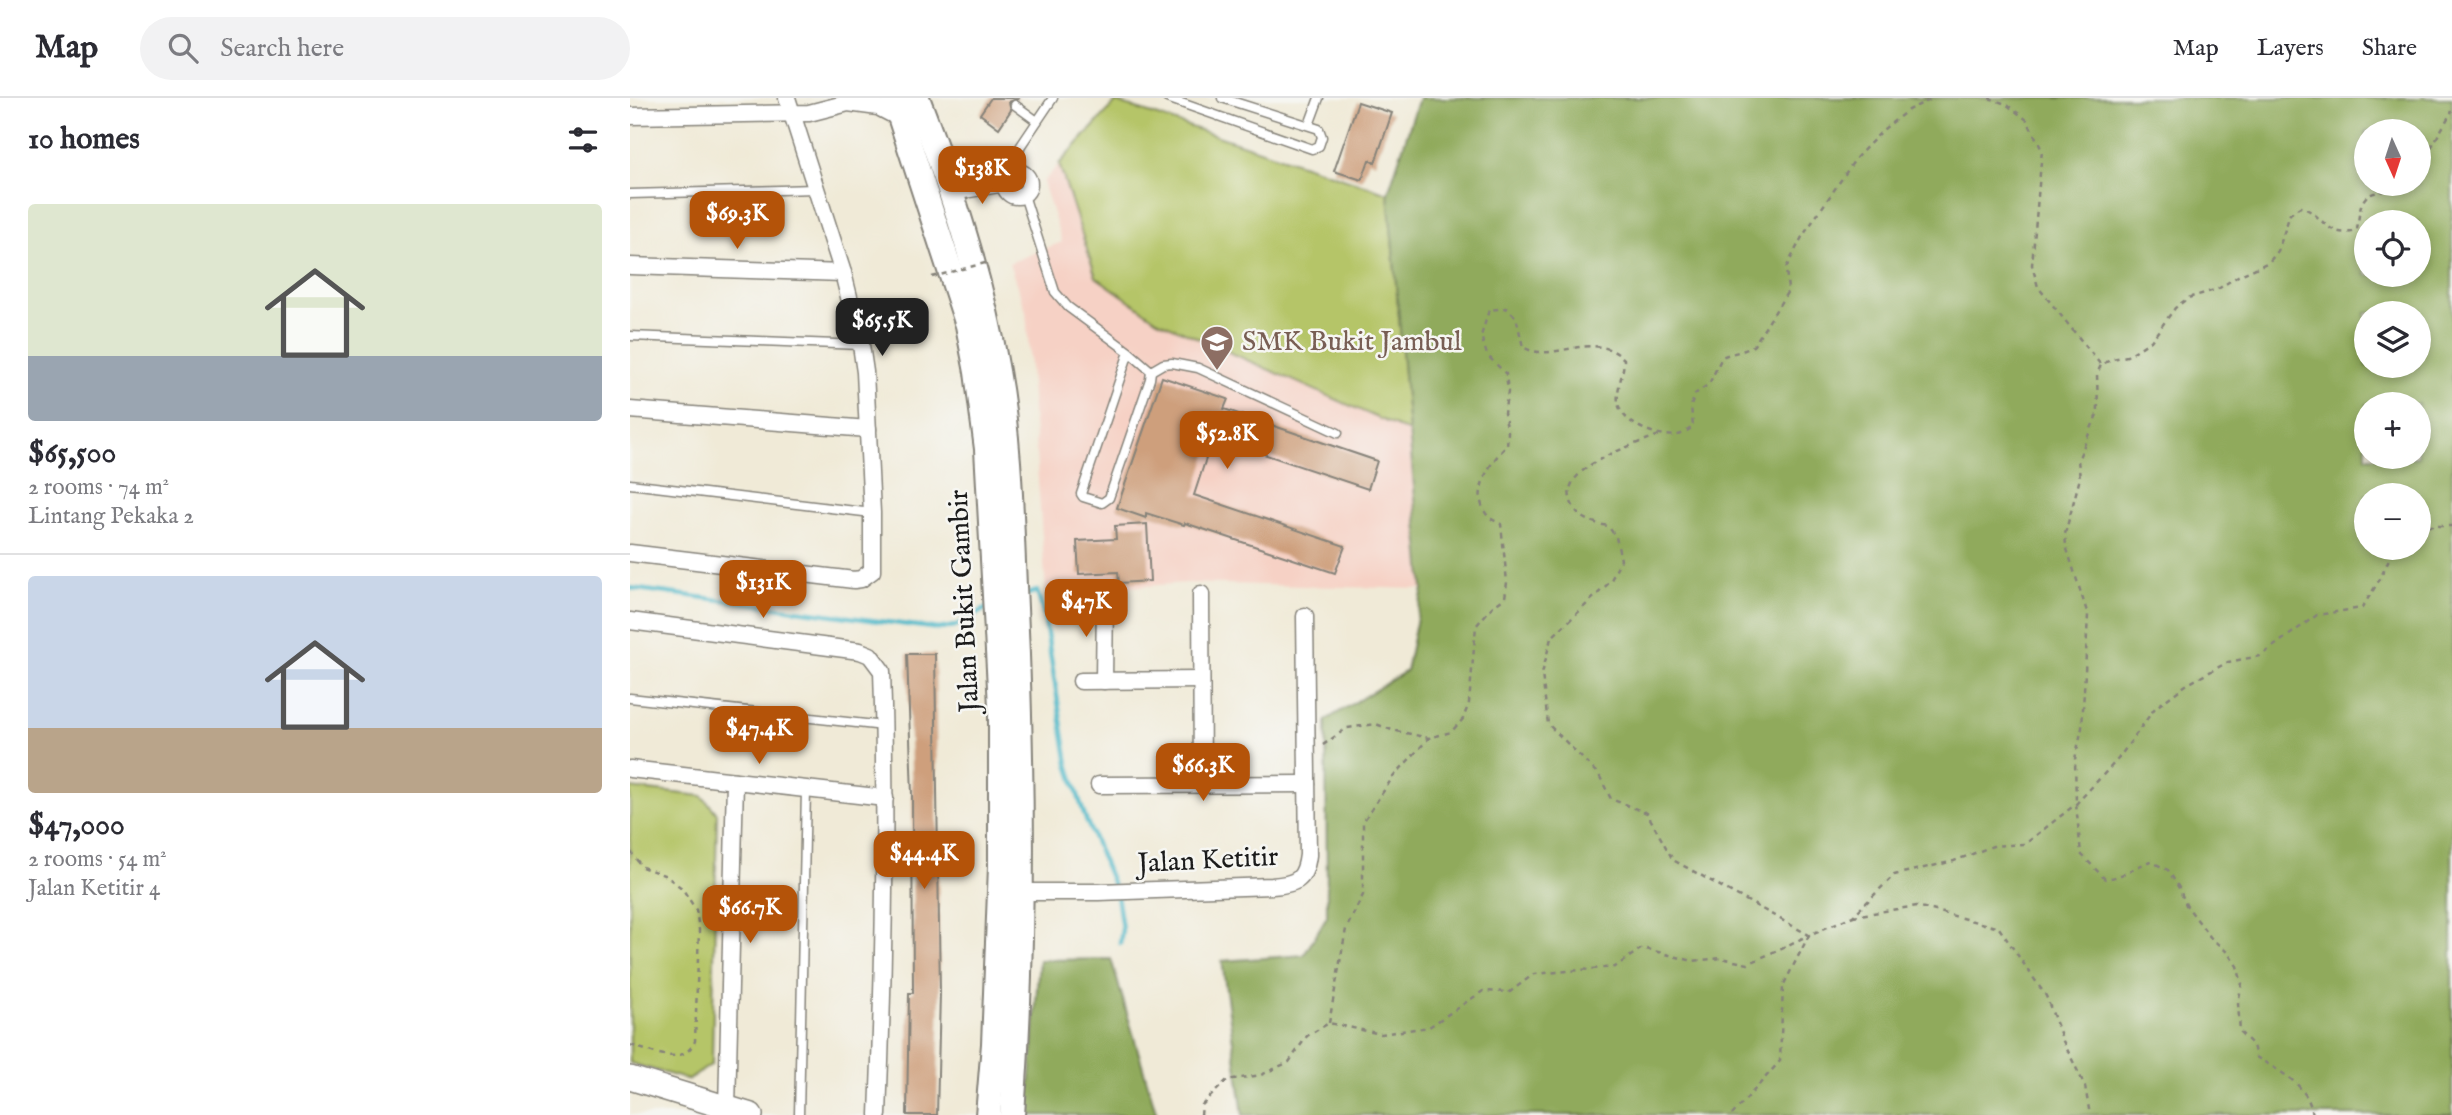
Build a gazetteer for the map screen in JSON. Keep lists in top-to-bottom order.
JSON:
{
  "streets": {
    "main road": ["Jalan Bukit Gambir"],
    "street": ["Jalan Ketitir"]
  },
  "crossings": [
    ["Jalan Bukit Gambir", "Jalan Ketitir"]
  ],
  "places": {
    "school or university": ["SMK Bukit Jambul"]
  },
  "north": "bottom",
  "page": {
    "header": "Map",
    "search": "Search here",
    "nav": ["Map", "Layers", "Share"],
    "heading": "10 homes",
    "map_buttons": ["+", "−"],
    "price": [
      "$138K",
      "$69.3K",
      "$65.5K",
      "$52.8K",
      "$131K",
      "$47K",
      "$47.4K",
      "$66.3K",
      "$44.4K",
      "$66.7K"
    ],
    "list": [
      {
        "name": "$65,500",
        "note": "2 rooms · 74 m² · Lintang Pekaka 2"
      },
      {
        "name": "$47,000",
        "note": "2 rooms · 54 m² · Jalan Ketitir 4"
      }
    ]
  }
}
